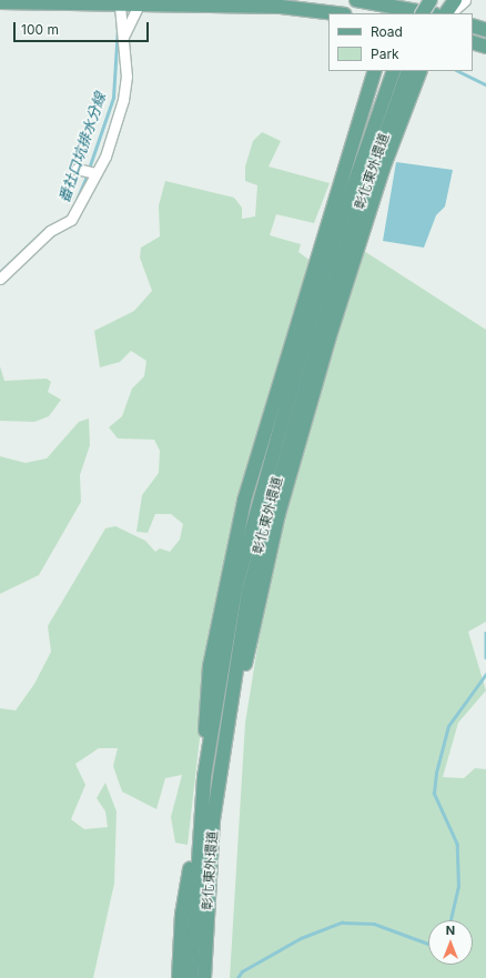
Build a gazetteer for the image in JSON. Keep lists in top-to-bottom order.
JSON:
{
  "streets": {
    "main road": ["彰化東外環道"]
  },
  "water": ["番社口坑排水分線"],
  "legend": ["Road", "Park"],
  "scale_bar": "100 m",
  "north": "top"
}
